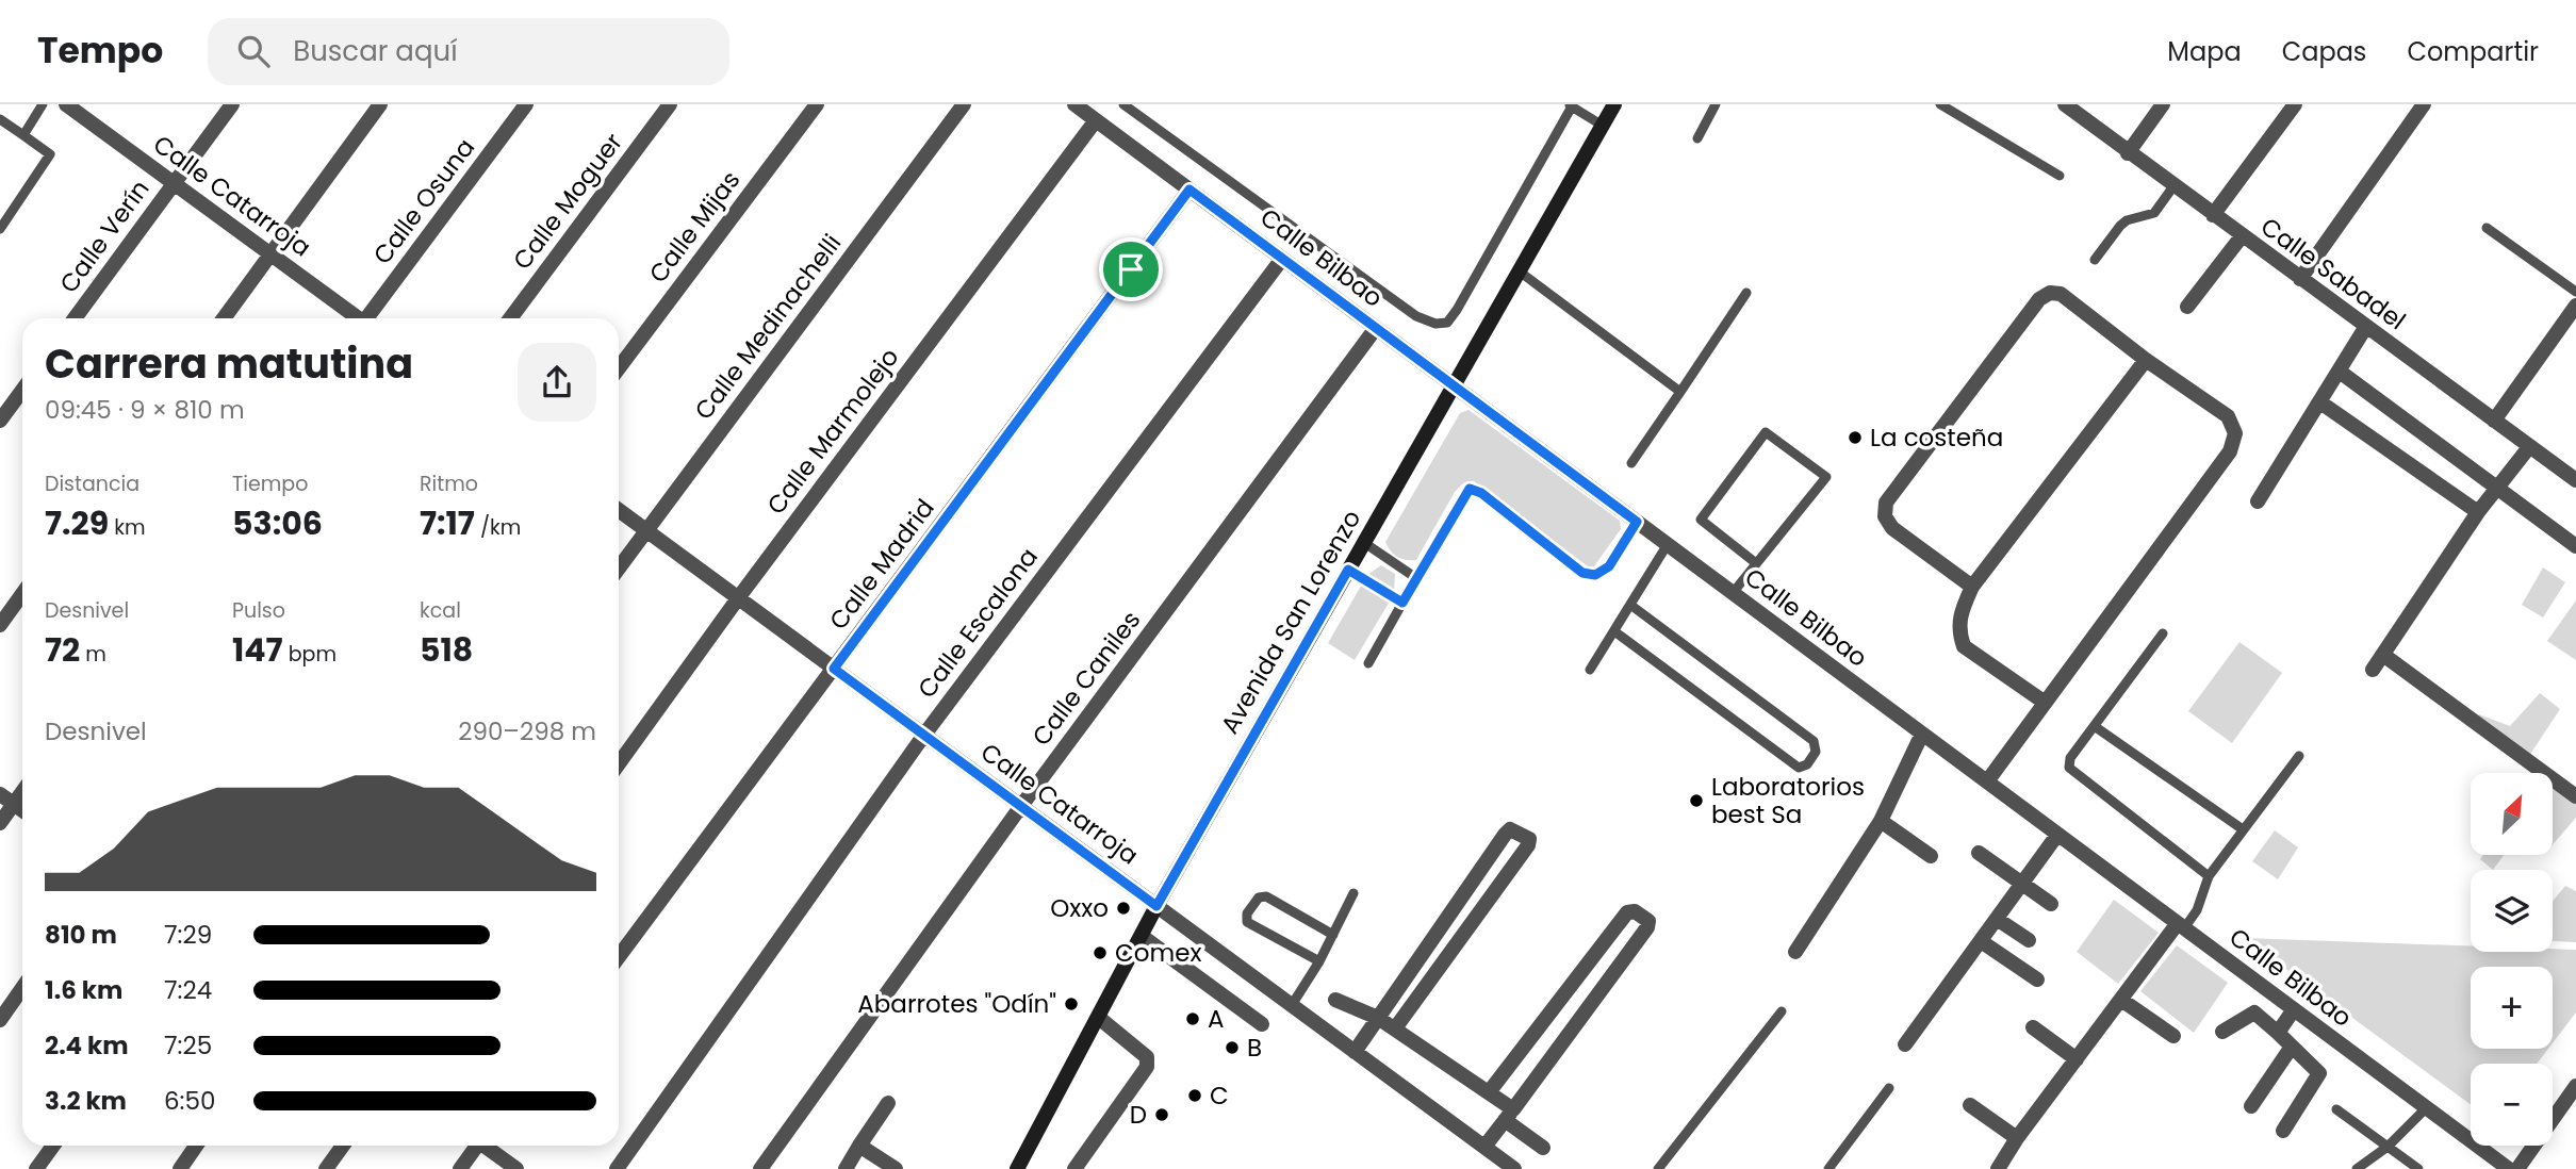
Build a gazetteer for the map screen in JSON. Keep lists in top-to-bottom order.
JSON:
{
  "streets": {
    "main road": ["Avenida San Lorenzo"],
    "street": [
      "Calle Catarroja",
      "Calle Osuna",
      "Calle Moguer",
      "Calle Mijas",
      "Calle Verín",
      "Calle Bilbao",
      "Calle Sabadel",
      "Calle Medinachelli",
      "Calle Marmolejo",
      "Calle Madrid",
      "Calle Escalona",
      "Calle Caniles"
    ]
  },
  "crossings": [
    ["Calle Catarroja", "Calle Verín"],
    ["Calle Catarroja", "Calle Medinachelli"],
    ["Calle Catarroja", "Calle Marmolejo"],
    ["Calle Catarroja", "Calle Madrid"],
    ["Calle Catarroja", "Avenida San Lorenzo"],
    ["Calle Catarroja", "Calle Escalona"],
    ["Calle Catarroja", "Calle Caniles"],
    ["Calle Bilbao", "Calle Marmolejo"],
    ["Calle Bilbao", "Calle Madrid"],
    ["Calle Bilbao", "Avenida San Lorenzo"],
    ["Calle Bilbao", "Calle Escalona"],
    ["Calle Bilbao", "Calle Caniles"]
  ],
  "places": [
    "La costeña",
    "Laboratorios best Sa",
    "Oxxo",
    "Comex",
    "Abarrotes \"Odín\"",
    "A",
    "B",
    "C",
    "D"
  ],
  "north": "top right",
  "page": {
    "header": "Tempo",
    "search": "Buscar aquí",
    "nav": ["Mapa", "Capas", "Compartir"],
    "heading": ["Carrera matutina", "09:45 · 9 × 810 m"],
    "stats": [
      ["Distancia", "7.29 km"],
      ["Tiempo", "53:06"],
      ["Ritmo", "7:17 /km"],
      ["Desnivel", "72 m"],
      ["Pulso", "147 bpm"],
      ["kcal", "518"]
    ],
    "chart": ["Desnivel", "290–298 m"],
    "map_buttons": ["+", "−"],
    "list": [
      {
        "name": "810 m",
        "note": "7:29"
      },
      {
        "name": "1.6 km",
        "note": "7:24"
      },
      {
        "name": "2.4 km",
        "note": "7:25"
      },
      {
        "name": "3.2 km",
        "note": "6:50"
      }
    ]
  }
}
